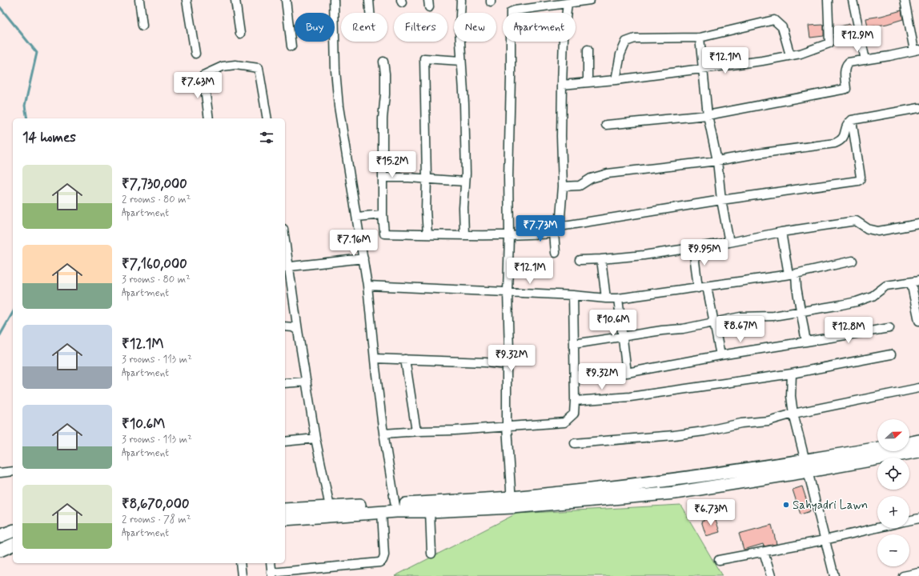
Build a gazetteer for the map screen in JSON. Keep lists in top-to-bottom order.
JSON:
{
  "places": ["Sahyadri Lawn"],
  "north": "right",
  "page": {
    "chip": [
      "Buy",
      "Rent",
      "Filters",
      "New",
      "Apartment"
    ],
    "price": [
      "₹12.9M",
      "₹12.1M",
      "₹7.63M",
      "₹15.2M",
      "₹7.73M",
      "₹7.16M",
      "₹9.95M",
      "₹12.1M",
      "₹10.6M",
      "₹8.67M",
      "₹12.8M",
      "₹9.32M",
      "₹9.32M",
      "₹6.73M"
    ],
    "heading": "14 homes",
    "list": [
      {
        "name": "₹7,730,000",
        "note": "2 rooms · 80 m² · Apartment"
      },
      {
        "name": "₹7,160,000",
        "note": "3 rooms · 80 m² · Apartment"
      },
      {
        "name": "₹12.1M",
        "note": "3 rooms · 113 m² · Apartment"
      },
      {
        "name": "₹10.6M",
        "note": "3 rooms · 113 m² · Apartment"
      },
      {
        "name": "₹8,670,000",
        "note": "2 rooms · 78 m² · Apartment"
      }
    ],
    "map_buttons": ["+", "−"]
  }
}
